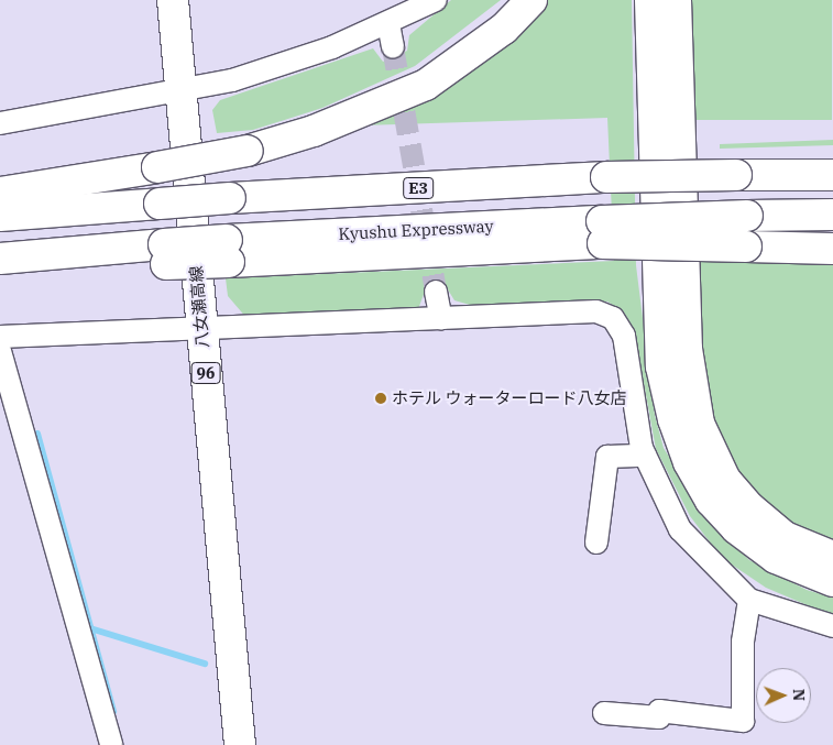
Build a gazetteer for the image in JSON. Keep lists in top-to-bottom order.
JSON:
{
  "streets": {
    "main road": [
      "E3",
      "Kyushu Expressway",
      "八女瀬高線",
      "96"
    ]
  },
  "places": ["ホテル ウォーターロード八女店"],
  "north": "right"
}
